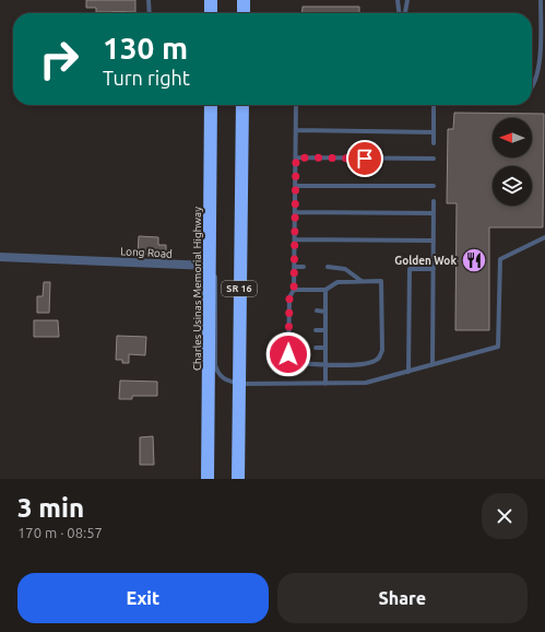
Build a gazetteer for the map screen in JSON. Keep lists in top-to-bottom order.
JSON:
{
  "streets": {
    "highway": ["Charles Usinas Memorial Highway", "SR 16"],
    "street": ["Long Road"]
  },
  "crossings": [
    ["Long Road", "Charles Usinas Memorial Highway"]
  ],
  "places": {
    "restaurant": ["Golden Wok"]
  },
  "north": "left",
  "page": {
    "turn": ["130 m", "Turn right"],
    "heading": ["3 min", "170 m · 08:57"],
    "buttons": ["Exit", "Share"]
  }
}
